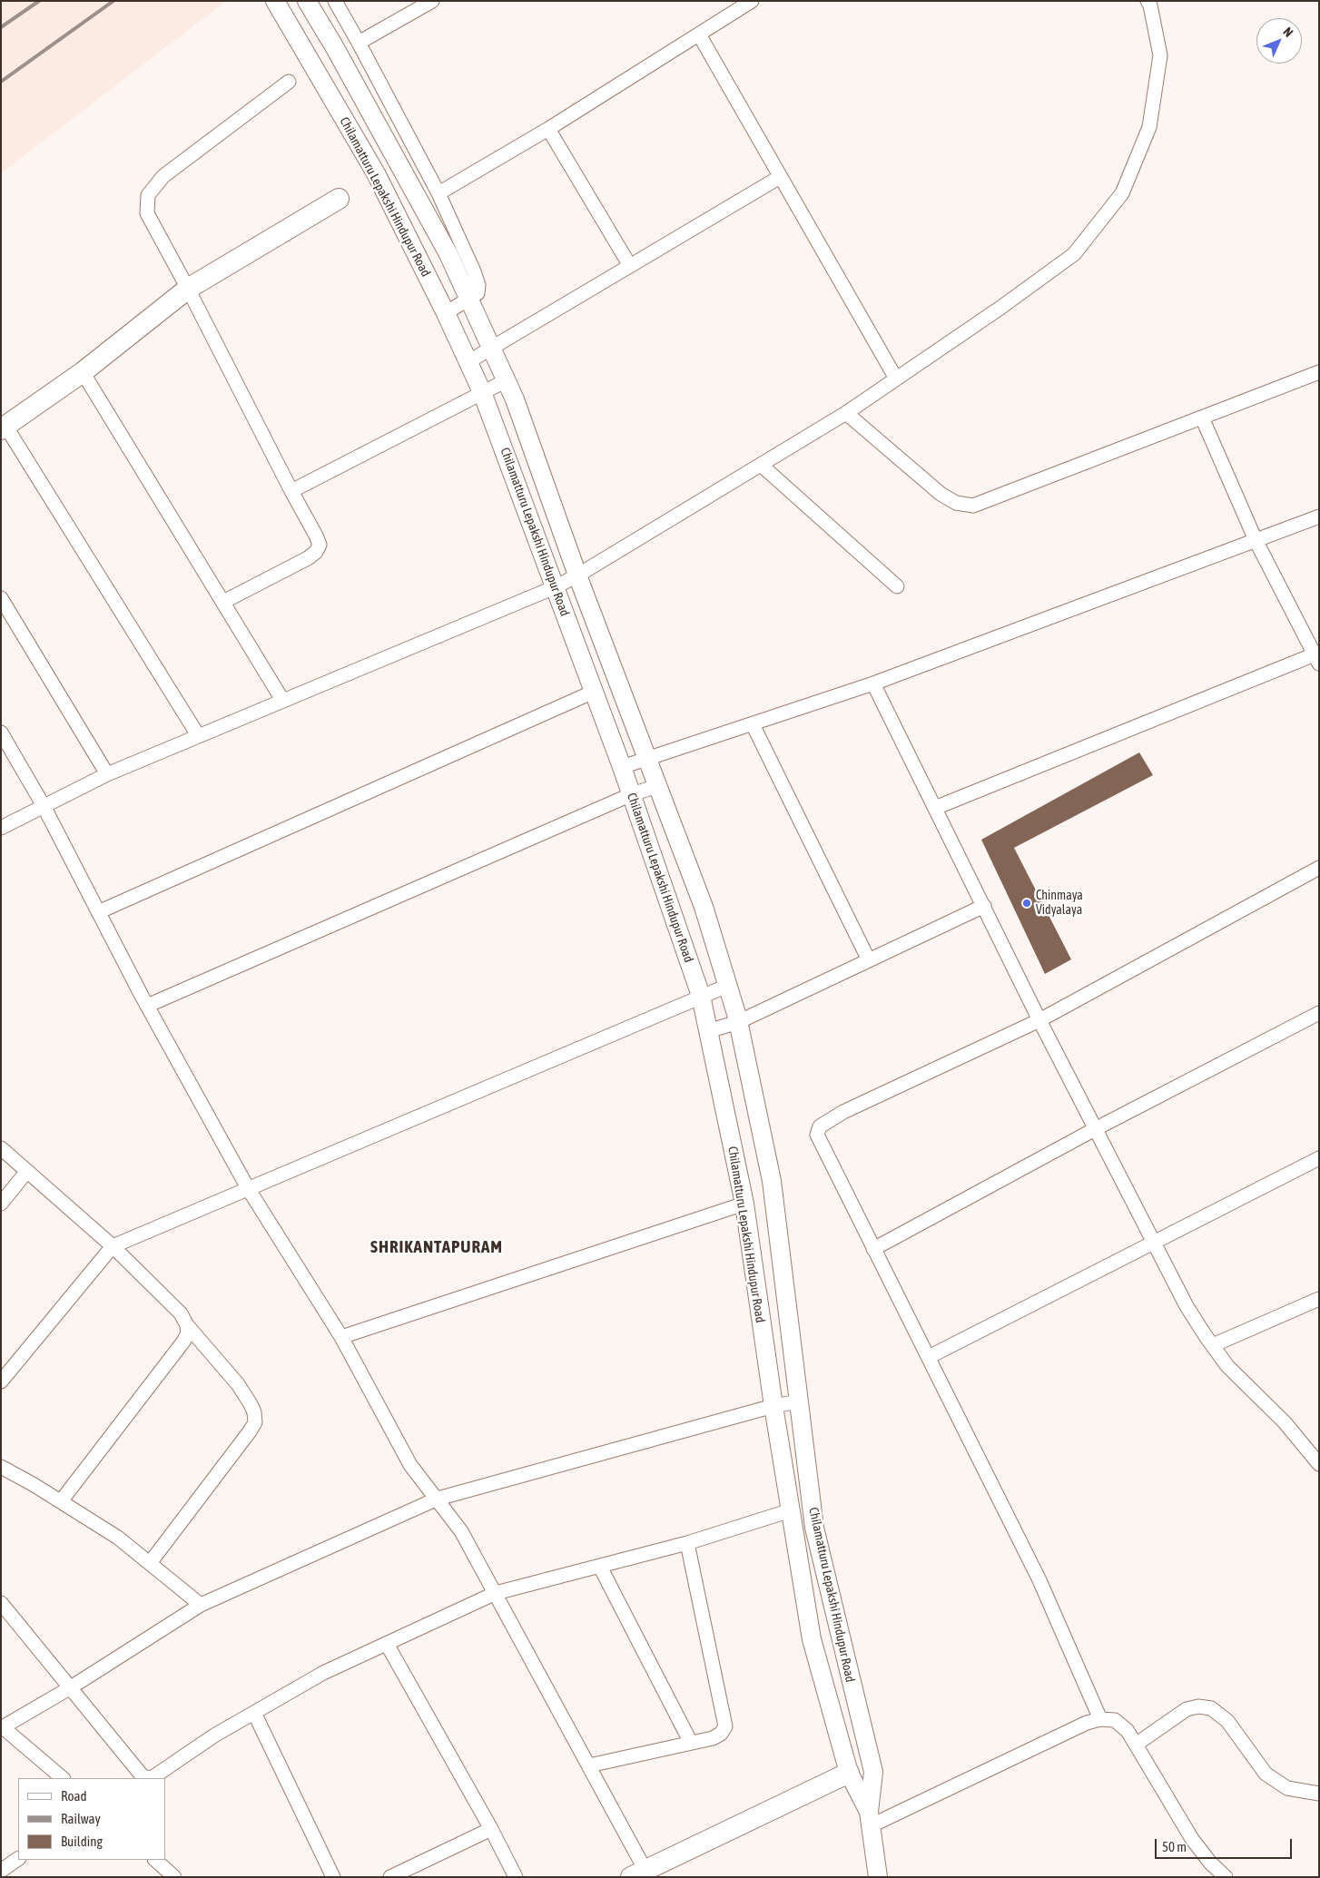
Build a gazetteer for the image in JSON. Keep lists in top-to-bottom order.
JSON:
{
  "streets": {
    "street": ["Chilamatturu Lepakshi Hindupur Road"]
  },
  "districts": ["SHRIKANTAPURAM"],
  "places": ["Chinmaya Vidyalaya"],
  "legend": ["Road", "Railway", "Building"],
  "scale_bar": "50 m",
  "north": "top right"
}
